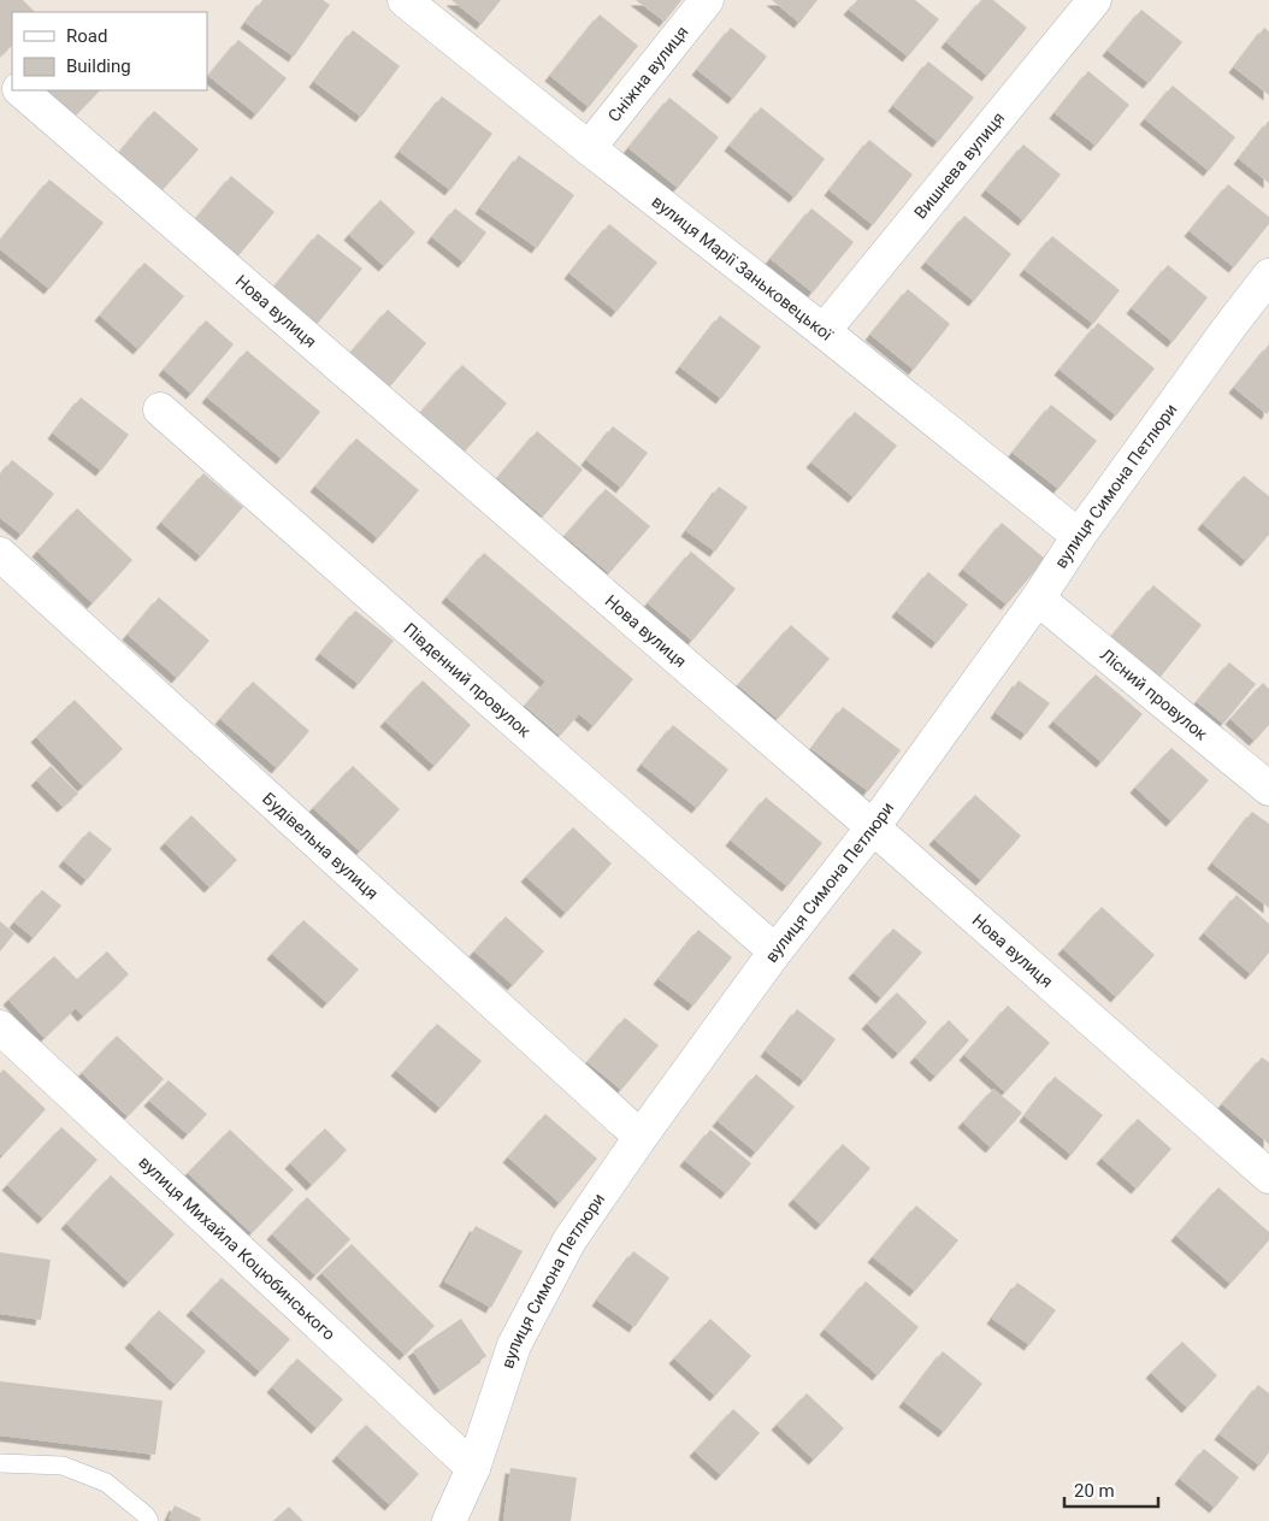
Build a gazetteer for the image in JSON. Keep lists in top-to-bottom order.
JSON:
{
  "streets": {
    "street": [
      "Сніжна вулиця",
      "Вишнева вулиця",
      "вулиця Марії Заньковецької",
      "Нова вулиця",
      "вулиця Симона Петлюри",
      "Південний провулок",
      "Лісний провулок",
      "Будівельна вулиця",
      "вулиця Михайла Коцюбинського"
    ]
  },
  "crossings": [
    ["Сніжна вулиця", "вулиця Марії Заньковецької"],
    ["Вишнева вулиця", "вулиця Марії Заньковецької"],
    ["вулиця Марії Заньковецької", "вулиця Симона Петлюри"],
    ["Нова вулиця", "вулиця Симона Петлюри"],
    ["вулиця Симона Петлюри", "Південний провулок"],
    ["вулиця Симона Петлюри", "Лісний провулок"],
    ["вулиця Симона Петлюри", "Будівельна вулиця"],
    ["вулиця Симона Петлюри", "вулиця Михайла Коцюбинського"]
  ],
  "legend": ["Road", "Building"],
  "scale_bar": "20 m"
}
